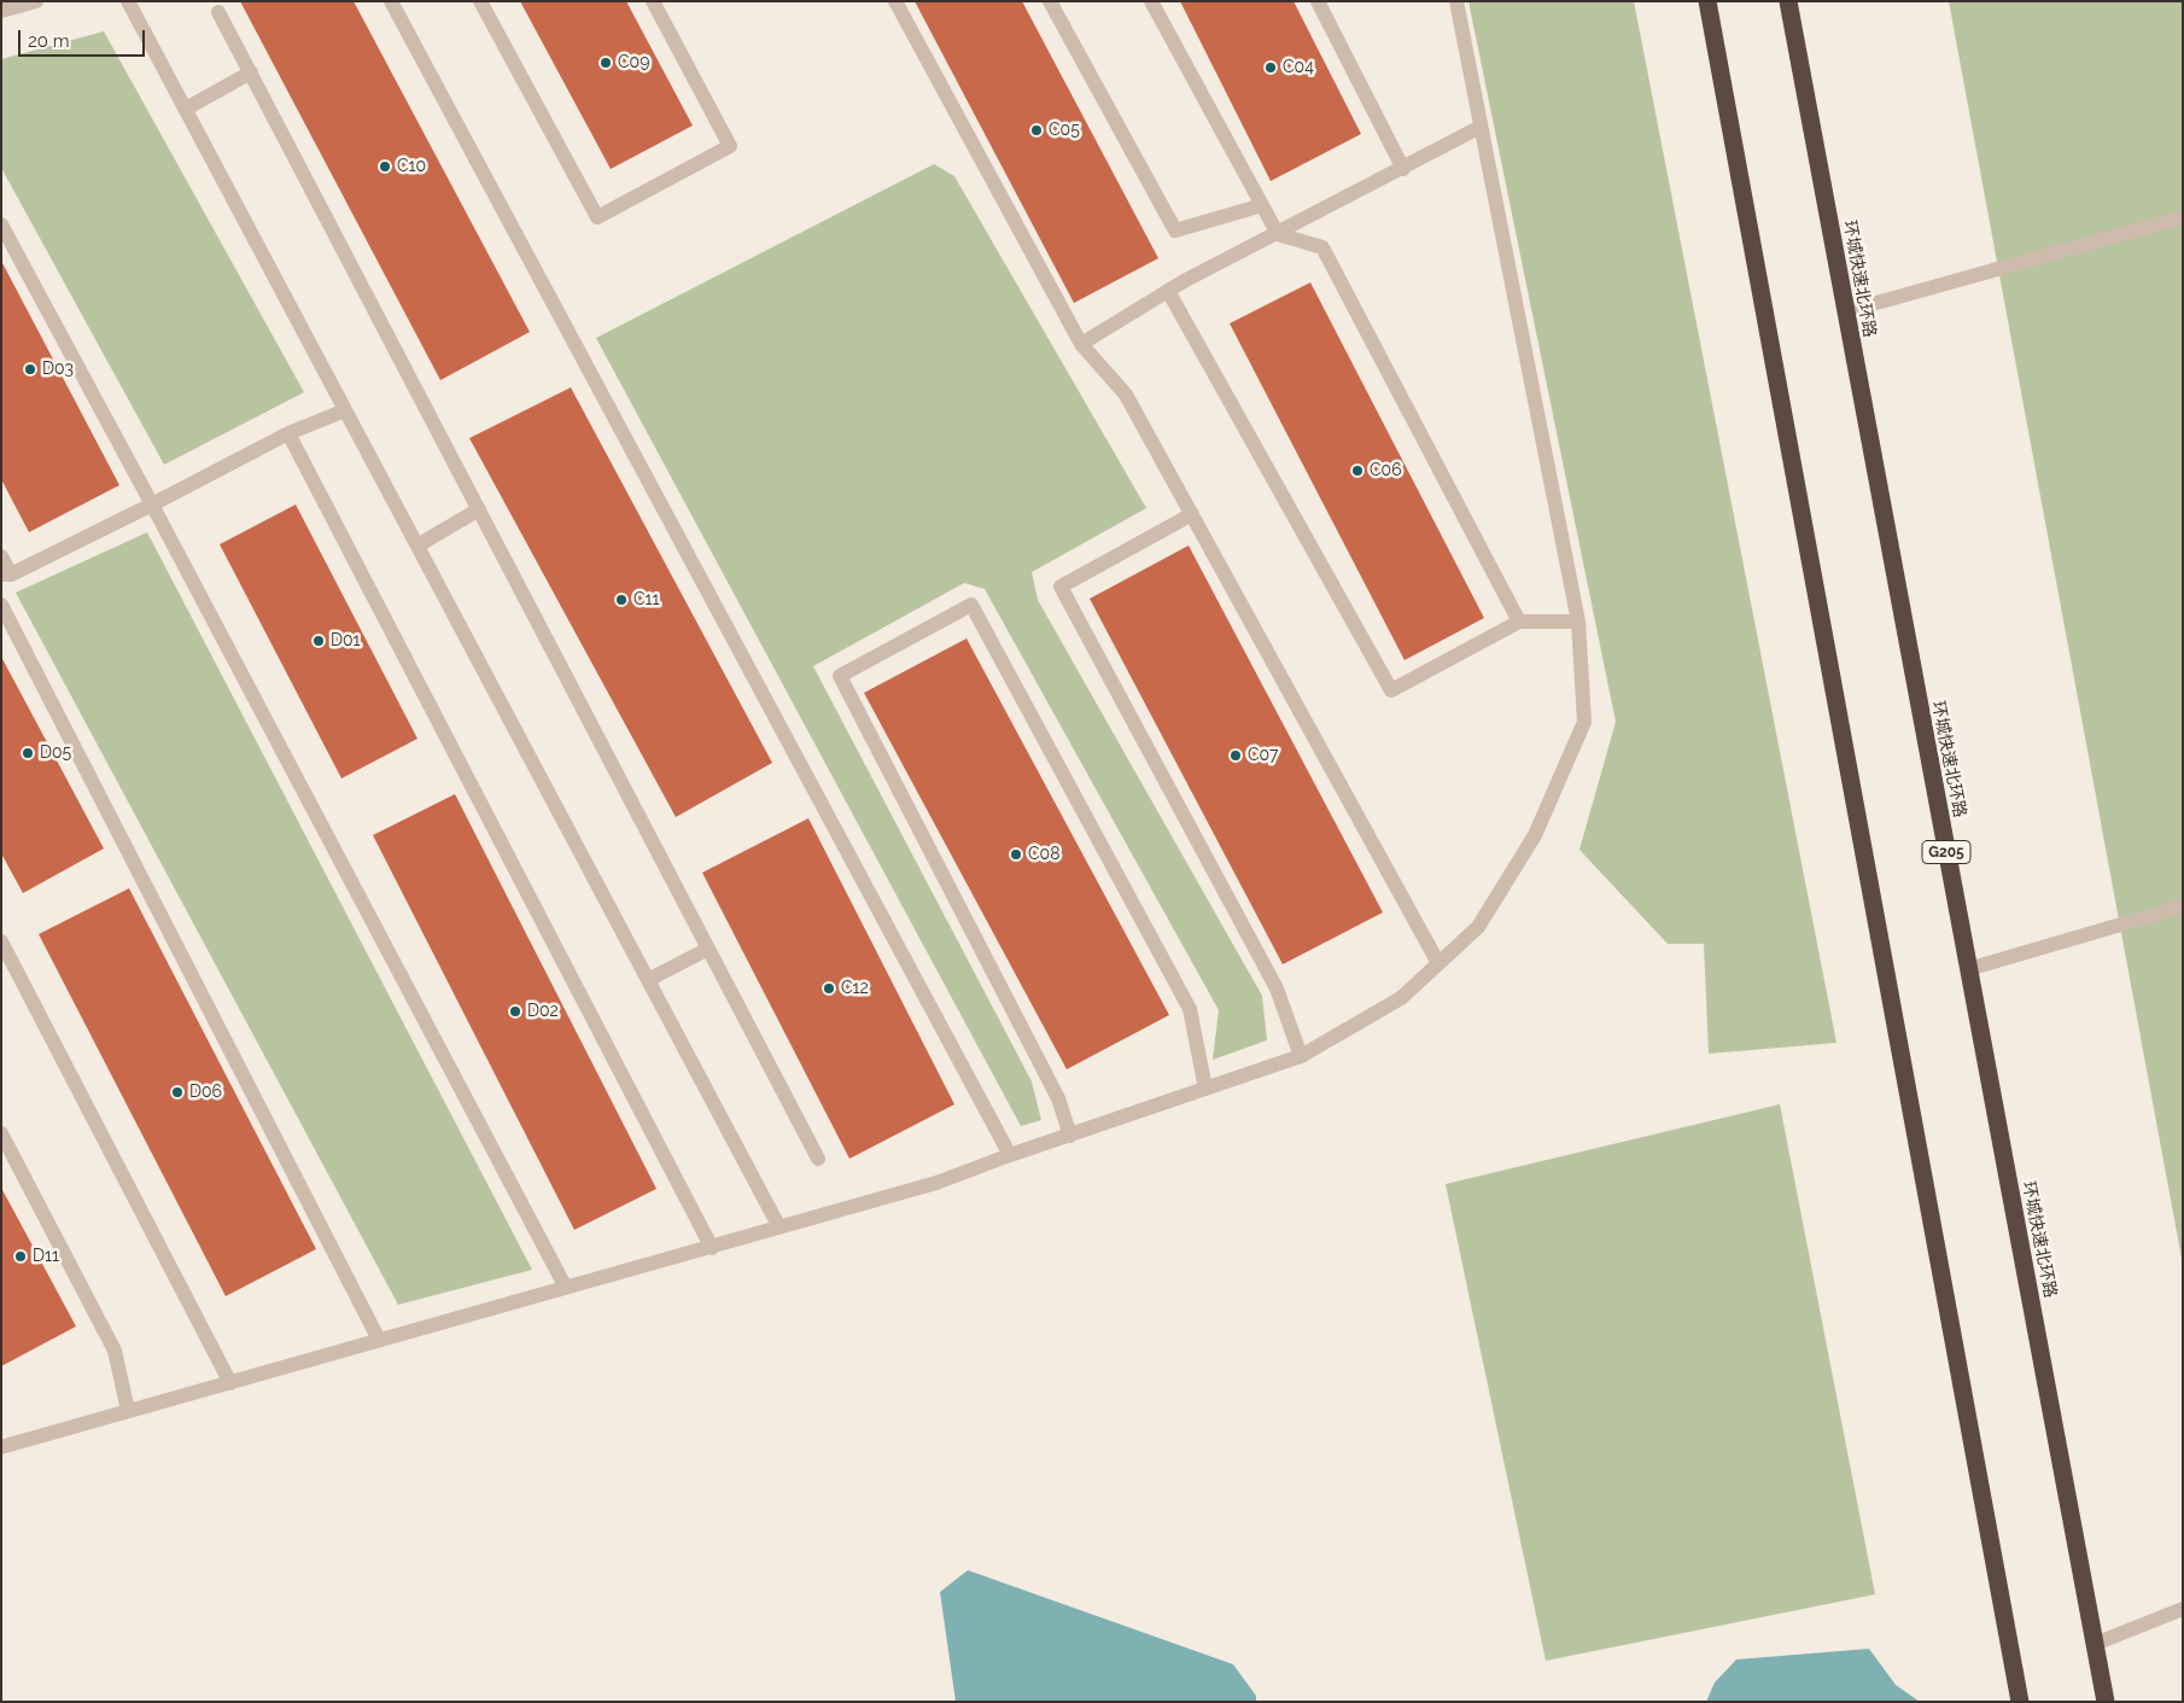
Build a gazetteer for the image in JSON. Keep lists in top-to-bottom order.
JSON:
{
  "streets": {
    "highway": ["环城快速北环路", "G205"]
  },
  "places": [
    "C09",
    "C04",
    "C05",
    "C10",
    "D03",
    "C06",
    "C11",
    "D01",
    "D05",
    "C07",
    "C08",
    "C12",
    "D02",
    "D06",
    "D11"
  ],
  "scale_bar": "20 m"
}
